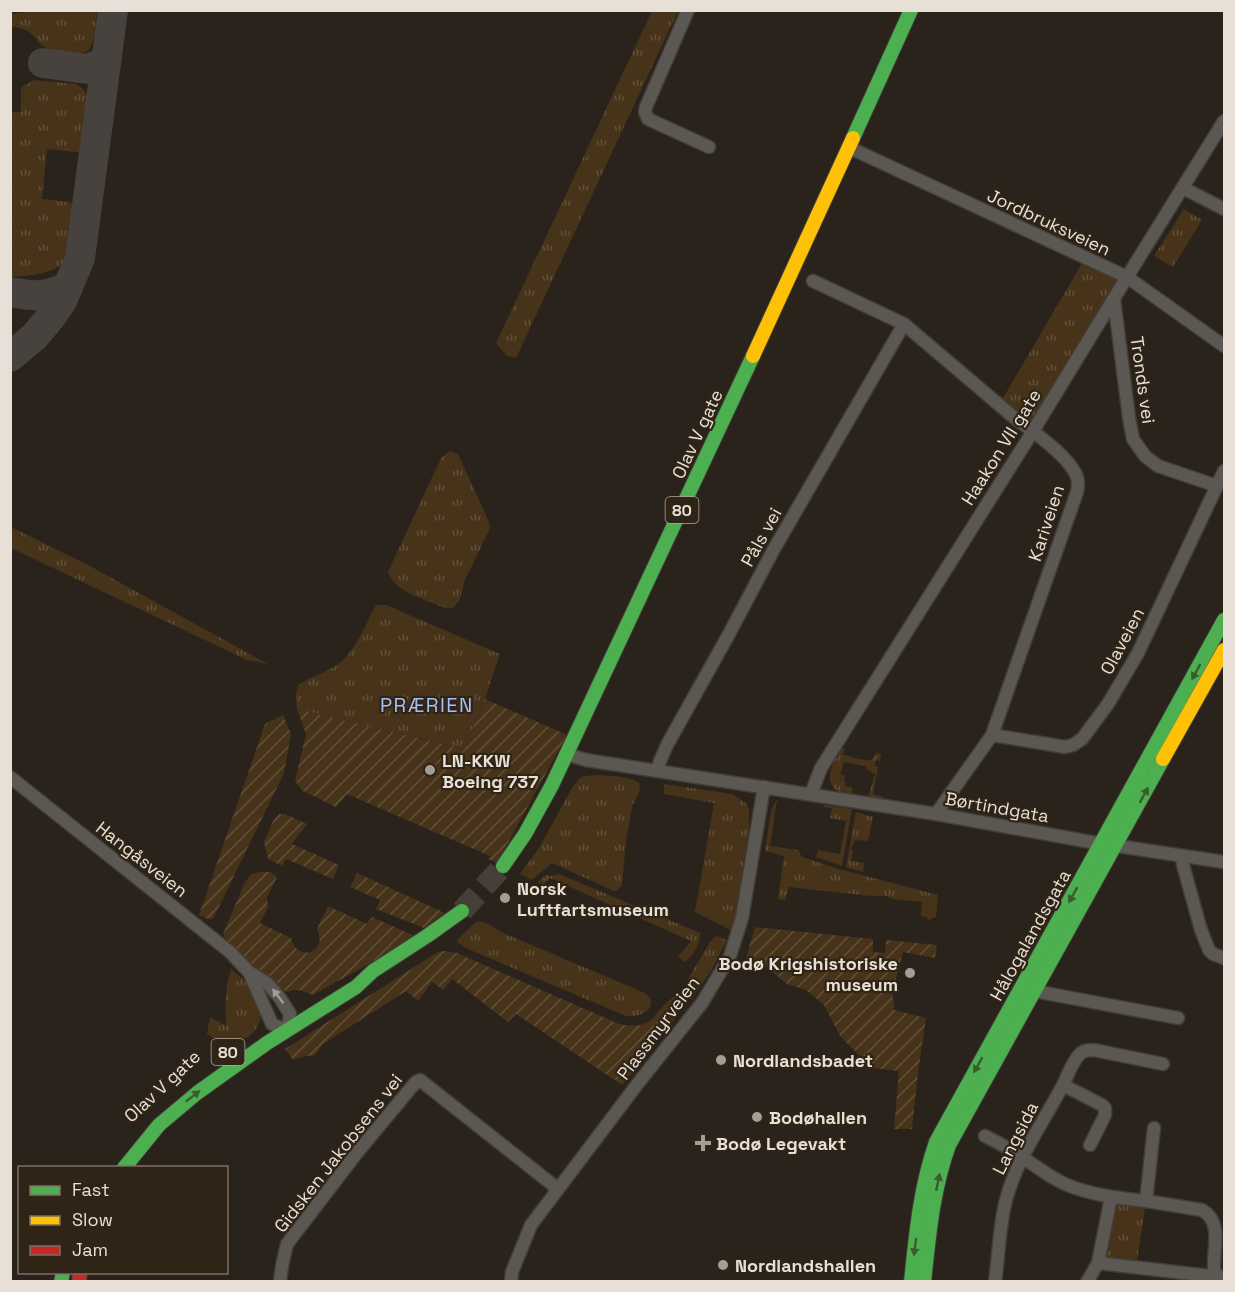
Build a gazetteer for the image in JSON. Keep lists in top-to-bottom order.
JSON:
{
  "streets": {
    "main road": ["Olav V gate", "80", "Hålogalandsgata"],
    "street": [
      "Jordbruksveien",
      "Tronds vei",
      "Haakon VII gate",
      "Kariveien",
      "Påls vei",
      "Olaveien",
      "Børtindgata",
      "Hangåsveien",
      "Plassmyrveien",
      "Langsida",
      "Gidsken Jakobsens vei"
    ]
  },
  "crossings": [
    ["Jordbruksveien", "Olav V gate"],
    ["Jordbruksveien", "Haakon VII gate"],
    ["Tronds vei", "Haakon VII gate"],
    ["Tronds vei", "Olaveien"],
    ["Haakon VII gate", "Kariveien"],
    ["Haakon VII gate", "Børtindgata"],
    ["Kariveien", "Påls vei"],
    ["Kariveien", "Olaveien"],
    ["Kariveien", "Børtindgata"],
    ["Børtindgata", "Hålogalandsgata"],
    ["Børtindgata", "Plassmyrveien"],
    ["Plassmyrveien", "Gidsken Jakobsens vei"]
  ],
  "districts": ["PRÆRIEN"],
  "places": {
    "other": [
      "LN-KKW Boeing 737",
      "Norsk Luftfartsmuseum",
      "Bodø Krigshistoriske museum",
      "Nordlandsbadet",
      "Bodøhallen",
      "Nordlandshallen"
    ],
    "health": ["Bodø Legevakt"]
  },
  "legend": ["Fast", "Slow", "Jam"]
}
